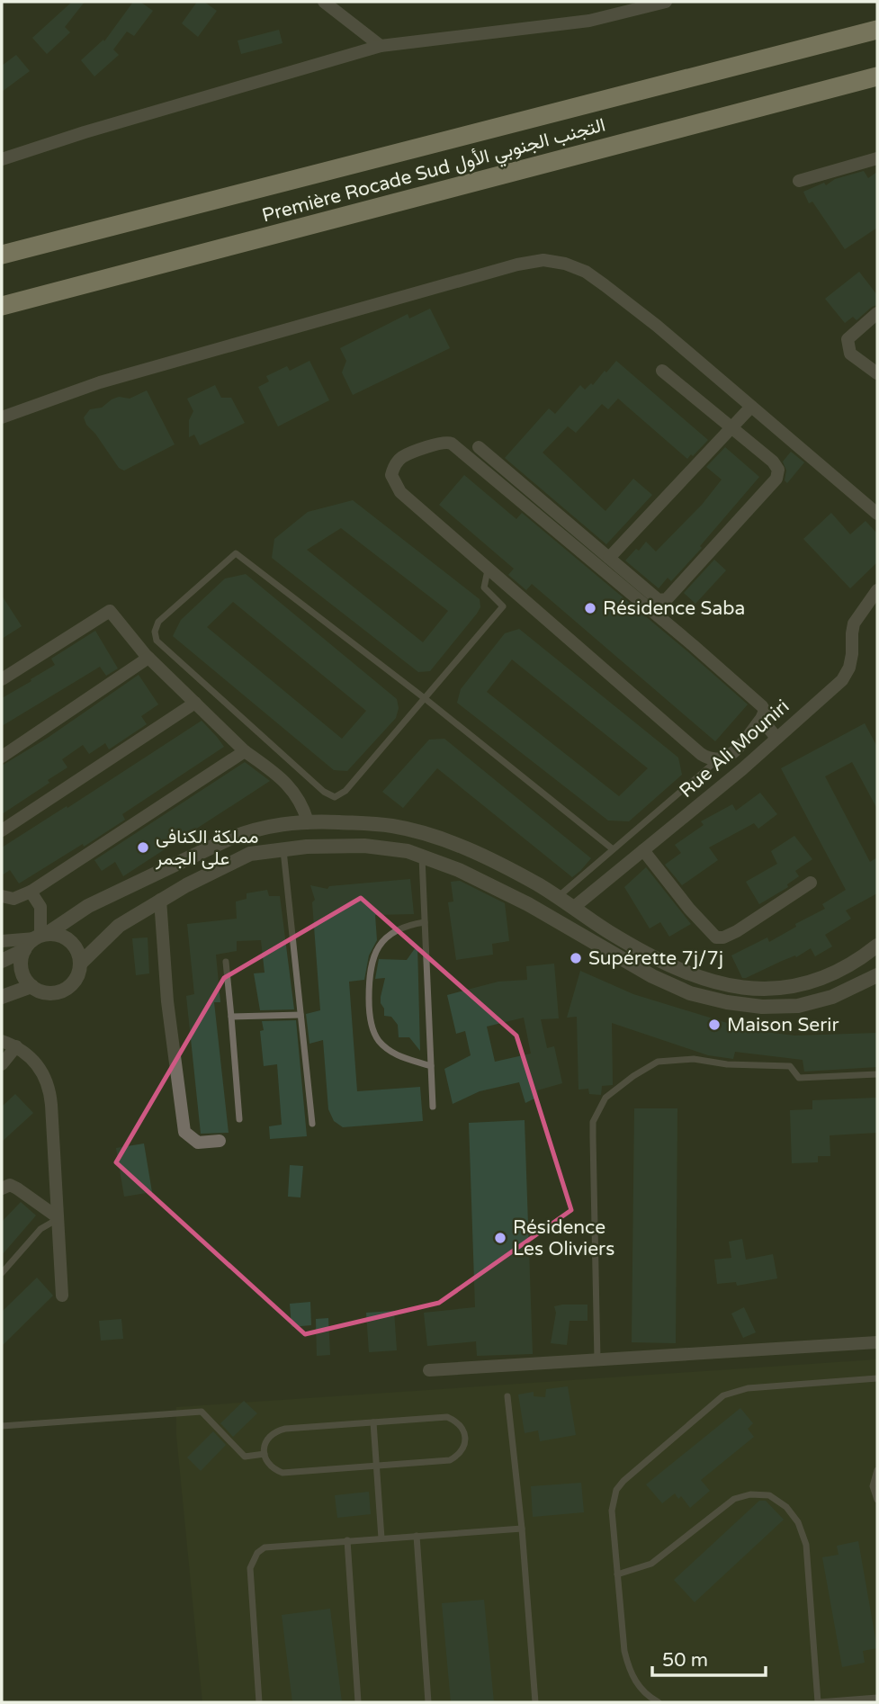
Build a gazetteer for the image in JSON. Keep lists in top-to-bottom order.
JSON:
{
  "streets": {
    "highway": ["Première Rocade Sud التجنب الجنوبي الأول"],
    "street": ["Rue Ali Mouniri"]
  },
  "places": [
    "Résidence Saba",
    "مملكة الكنافى على الجمر",
    "Supérette 7j/7j",
    "Maison Serir",
    "Résidence Les Oliviers"
  ],
  "scale_bar": "50 m"
}
